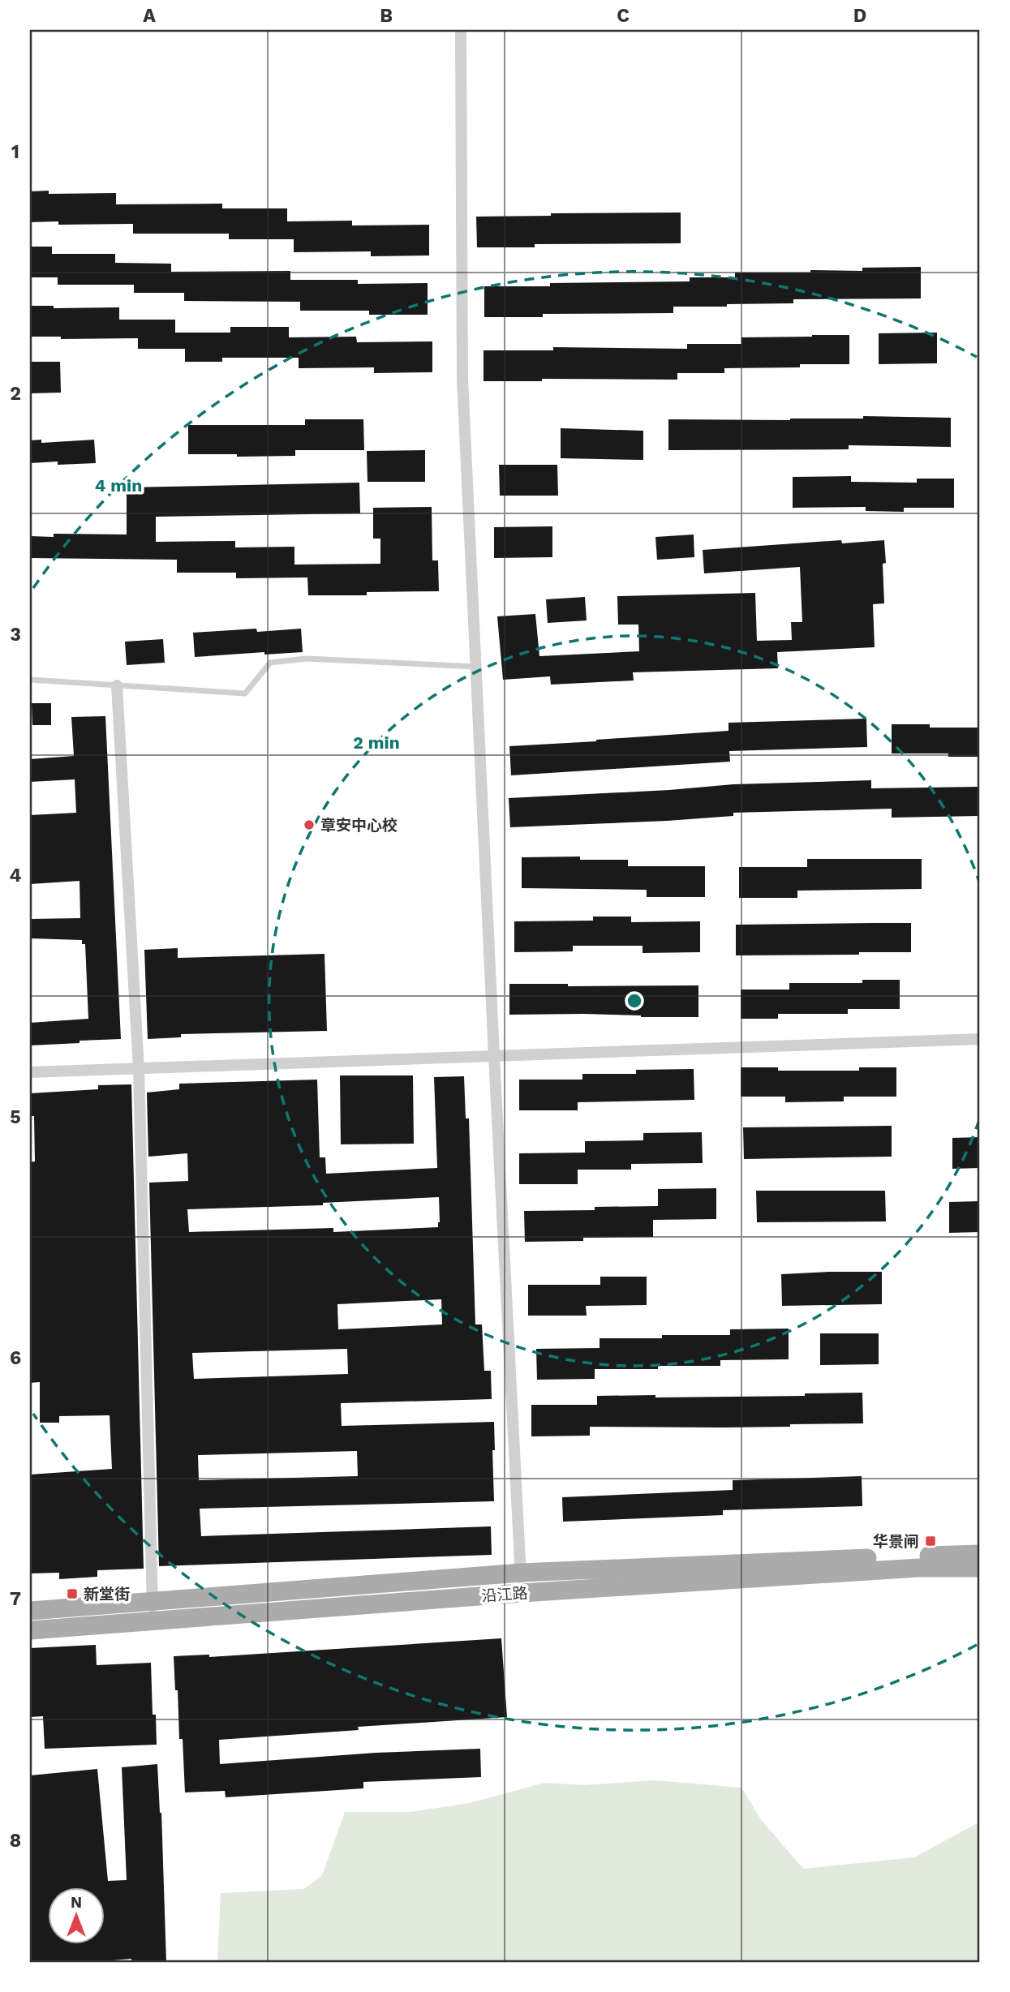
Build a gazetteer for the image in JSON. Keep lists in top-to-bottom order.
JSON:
{
  "streets": {
    "main road": ["沿江路"]
  },
  "places": {
    "other": ["章安中心校"],
    "transit": ["华景闸", "新堂街"]
  },
  "north": "top",
  "grid": {
    "columns": [
      "A",
      "B",
      "C",
      "D"
    ],
    "rows": [
      "1",
      "2",
      "3",
      "4",
      "5",
      "6",
      "7",
      "8"
    ]
  },
  "rings": ["4 min", "2 min"]
}
